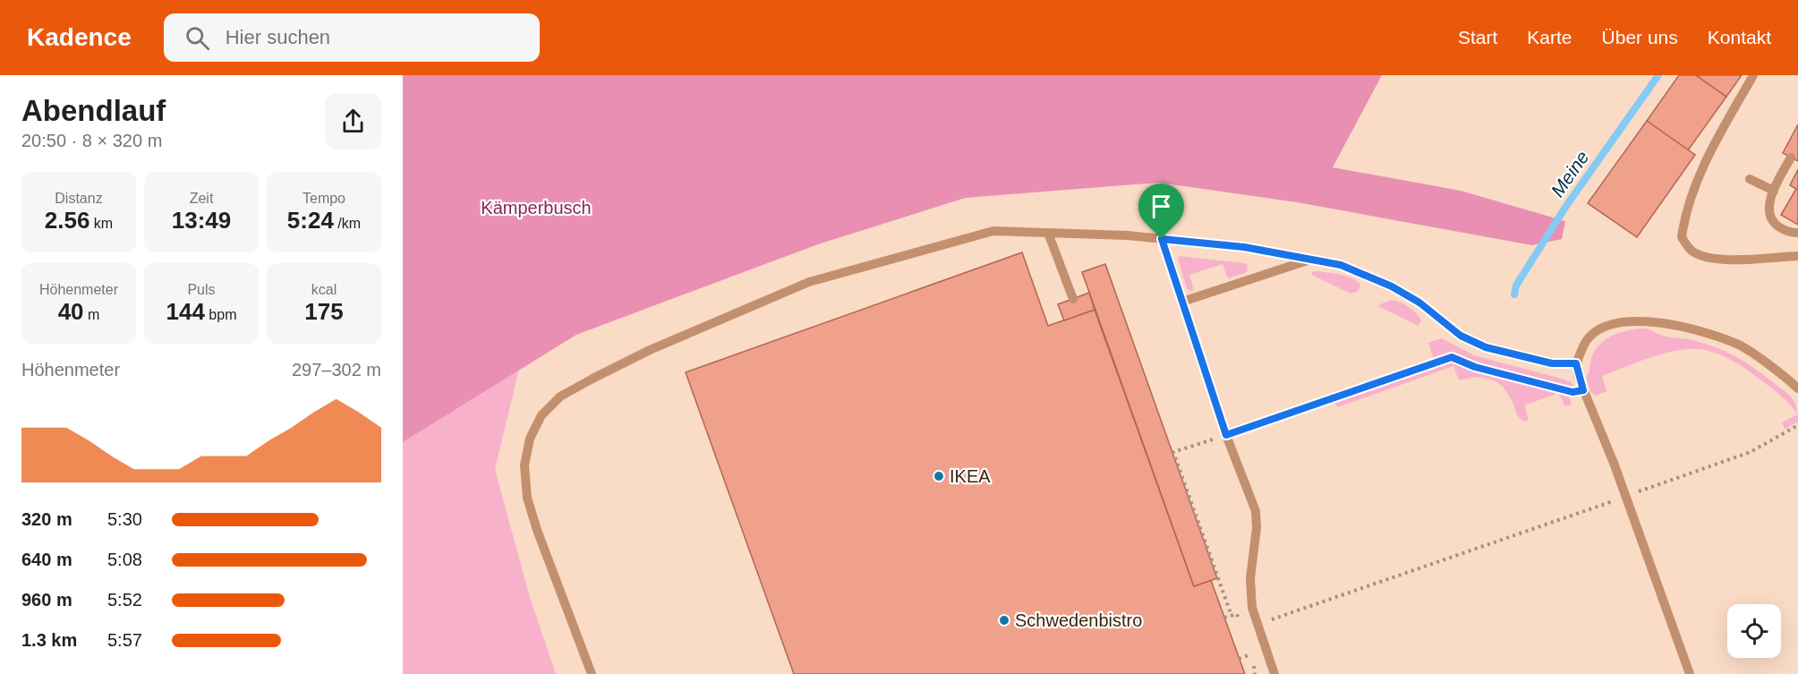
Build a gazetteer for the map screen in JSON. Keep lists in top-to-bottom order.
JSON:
{
  "water": ["Meine"],
  "parks": ["Kämperbusch"],
  "places": ["IKEA", "Schwedenbistro"],
  "page": {
    "header": "Kadence",
    "search": "Hier suchen",
    "nav": [
      "Start",
      "Karte",
      "Über uns",
      "Kontakt"
    ],
    "heading": ["Abendlauf", "20:50 · 8 × 320 m"],
    "stats": [
      ["Distanz", "2.56 km"],
      ["Zeit", "13:49"],
      ["Tempo", "5:24 /km"],
      ["Höhenmeter", "40 m"],
      ["Puls", "144 bpm"],
      ["kcal", "175"]
    ],
    "chart": ["Höhenmeter", "297–302 m"],
    "list": [
      {
        "name": "320 m",
        "note": "5:30"
      },
      {
        "name": "640 m",
        "note": "5:08"
      },
      {
        "name": "960 m",
        "note": "5:52"
      },
      {
        "name": "1.3 km",
        "note": "5:57"
      }
    ]
  }
}
